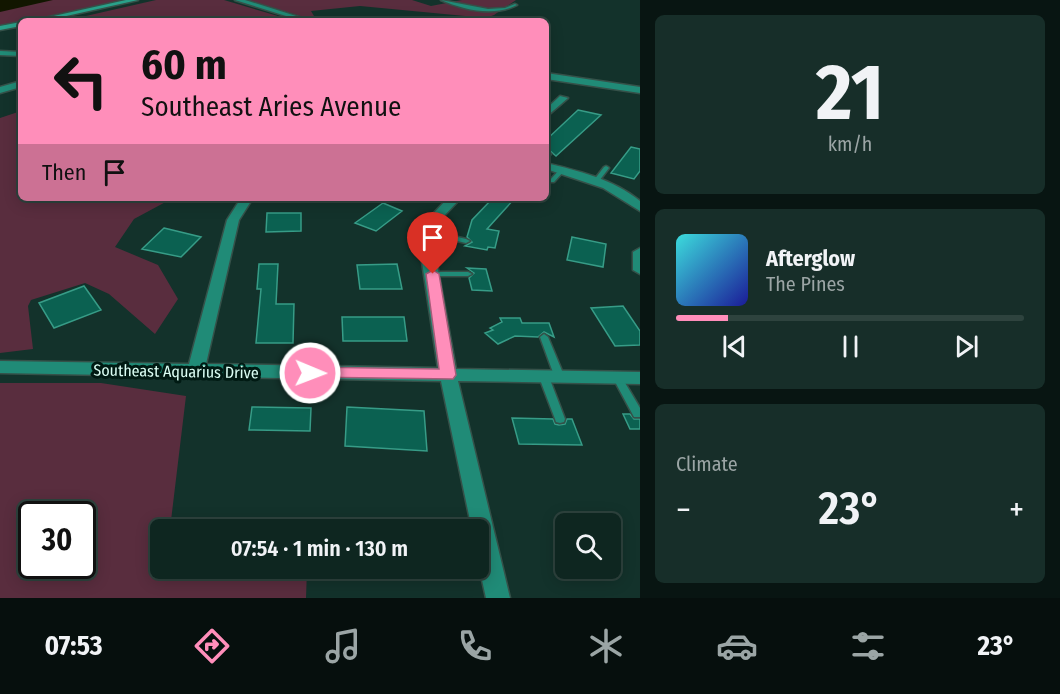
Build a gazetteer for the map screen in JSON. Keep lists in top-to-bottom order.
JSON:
{
  "streets": {
    "street": ["Southeast Aquarius Drive"]
  },
  "page": {
    "tile": [
      ["21", "km/h"],
      "Climate"
    ],
    "turn": ["60 m", "Southeast Aries Avenue"],
    "then": "Then",
    "song": ["Afterglow", "The Pines"],
    "heat": ["−", "23°", "+"],
    "limit": "30",
    "trip": "07:54 · 1 min · 130 m",
    "tabs": ["07:53", "23°"]
  }
}
